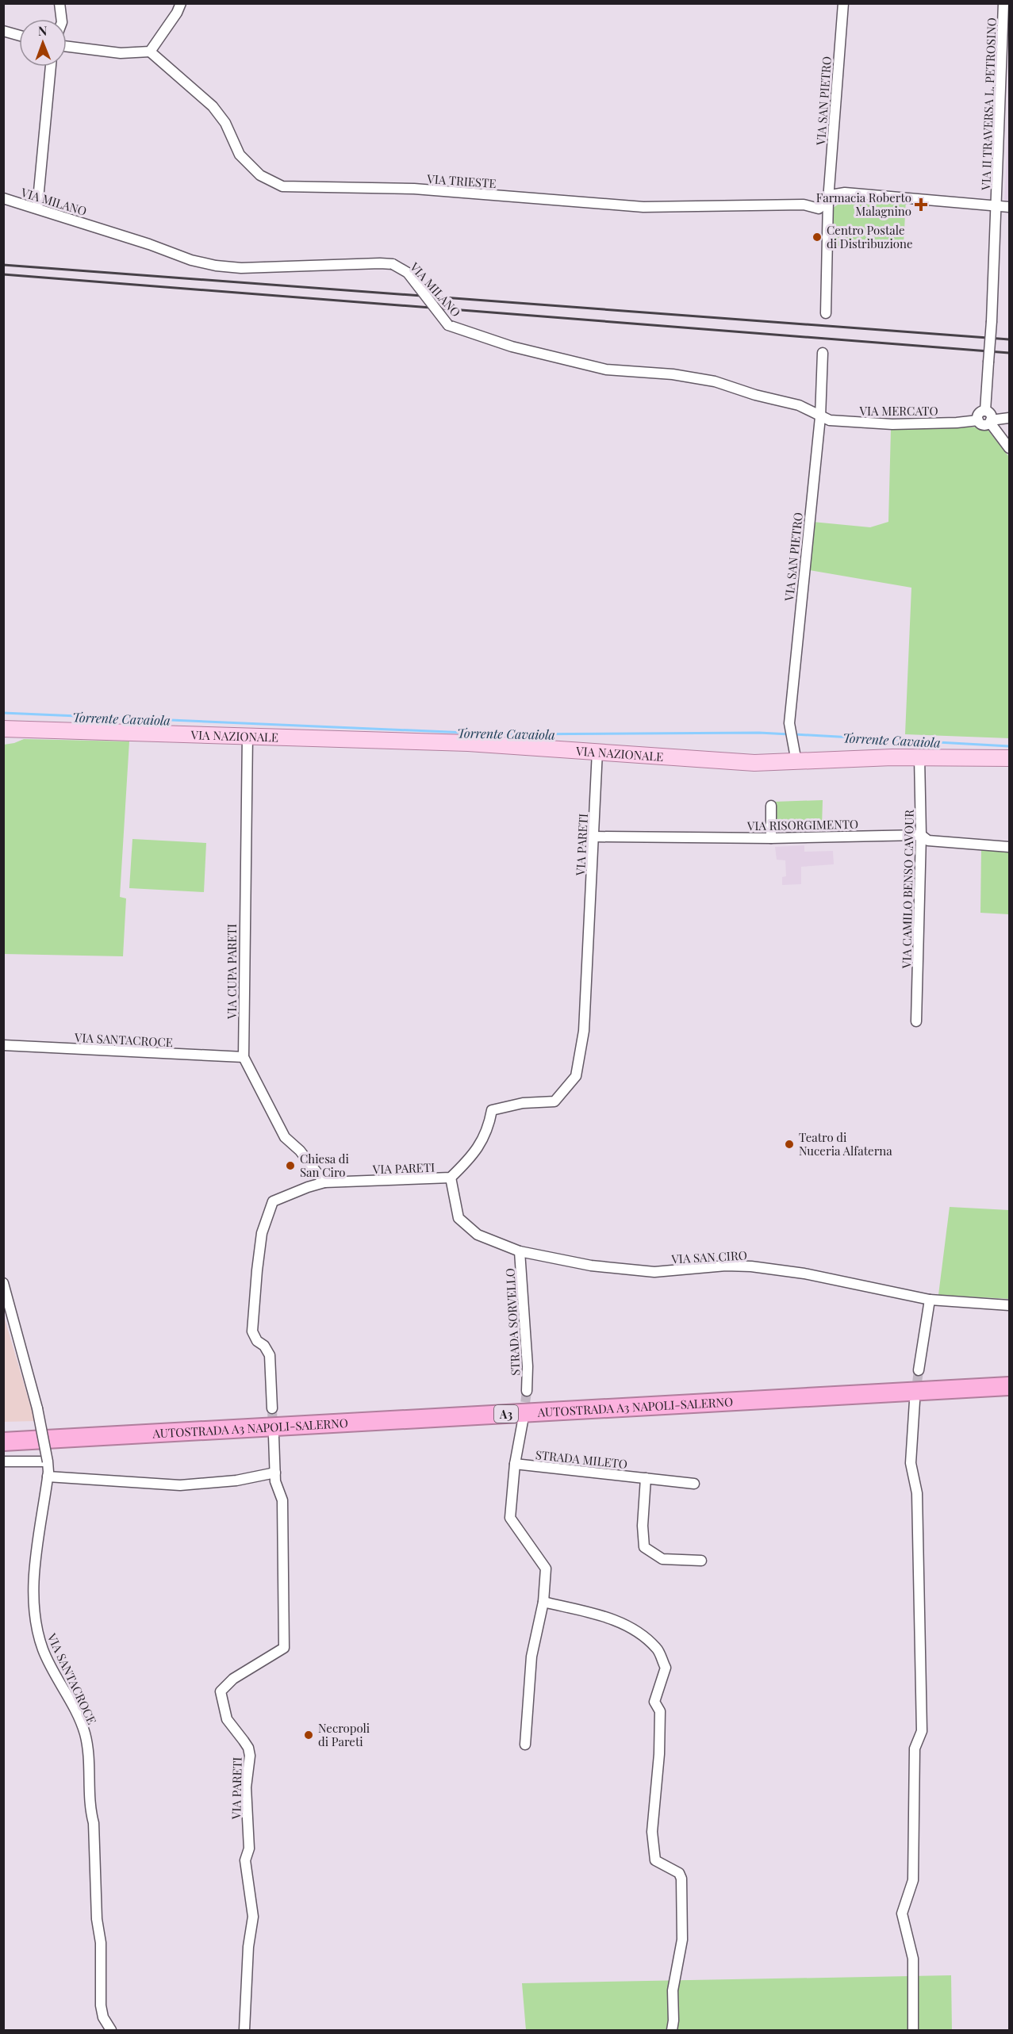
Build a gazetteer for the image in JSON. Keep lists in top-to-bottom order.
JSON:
{
  "streets": {
    "highway": ["AUTOSTRADA A3 NAPOLI-SALERNO", "A3"],
    "main road": ["VIA NAZIONALE"],
    "street": [
      "VIA SAN PIETRO",
      "VIA II TRAVERSA L. PETROSINO",
      "VIA TRIESTE",
      "VIA MILANO",
      "VIA MERCATO",
      "VIA RISORGIMENTO",
      "VIA PARETI",
      "VIA CAMILO BENSO CAVOUR",
      "VIA CUPA PARETI",
      "VIA SANTACROCE",
      "VIA SAN CIRO",
      "STRADA SORVELLO",
      "STRADA MILETO"
    ]
  },
  "crossings": [
    ["VIA SAN PIETRO", "VIA TRIESTE"],
    ["VIA SAN PIETRO", "VIA MILANO"],
    ["VIA SAN PIETRO", "VIA MERCATO"],
    ["VIA SAN PIETRO", "VIA NAZIONALE"],
    ["VIA II TRAVERSA L. PETROSINO", "VIA TRIESTE"],
    ["VIA II TRAVERSA L. PETROSINO", "VIA MERCATO"],
    ["VIA MILANO", "VIA MERCATO"],
    ["VIA NAZIONALE", "VIA PARETI"],
    ["VIA NAZIONALE", "VIA CAMILO BENSO CAVOUR"],
    ["VIA NAZIONALE", "VIA CUPA PARETI"],
    ["VIA RISORGIMENTO", "VIA PARETI"],
    ["VIA RISORGIMENTO", "VIA CAMILO BENSO CAVOUR"],
    ["VIA PARETI", "VIA CUPA PARETI"],
    ["VIA PARETI", "VIA SAN CIRO"],
    ["VIA CUPA PARETI", "VIA SANTACROCE"],
    ["VIA SAN CIRO", "STRADA SORVELLO"]
  ],
  "water": ["Torrente Cavaiola"],
  "places": {
    "health": ["Farmacia Roberto Malagnino"],
    "other": [
      "Centro Postale di Distribuzione",
      "Teatro di Nuceria Alfaterna",
      "Chiesa di San Ciro",
      "Necropoli di Pareti"
    ]
  },
  "north": "top"
}
